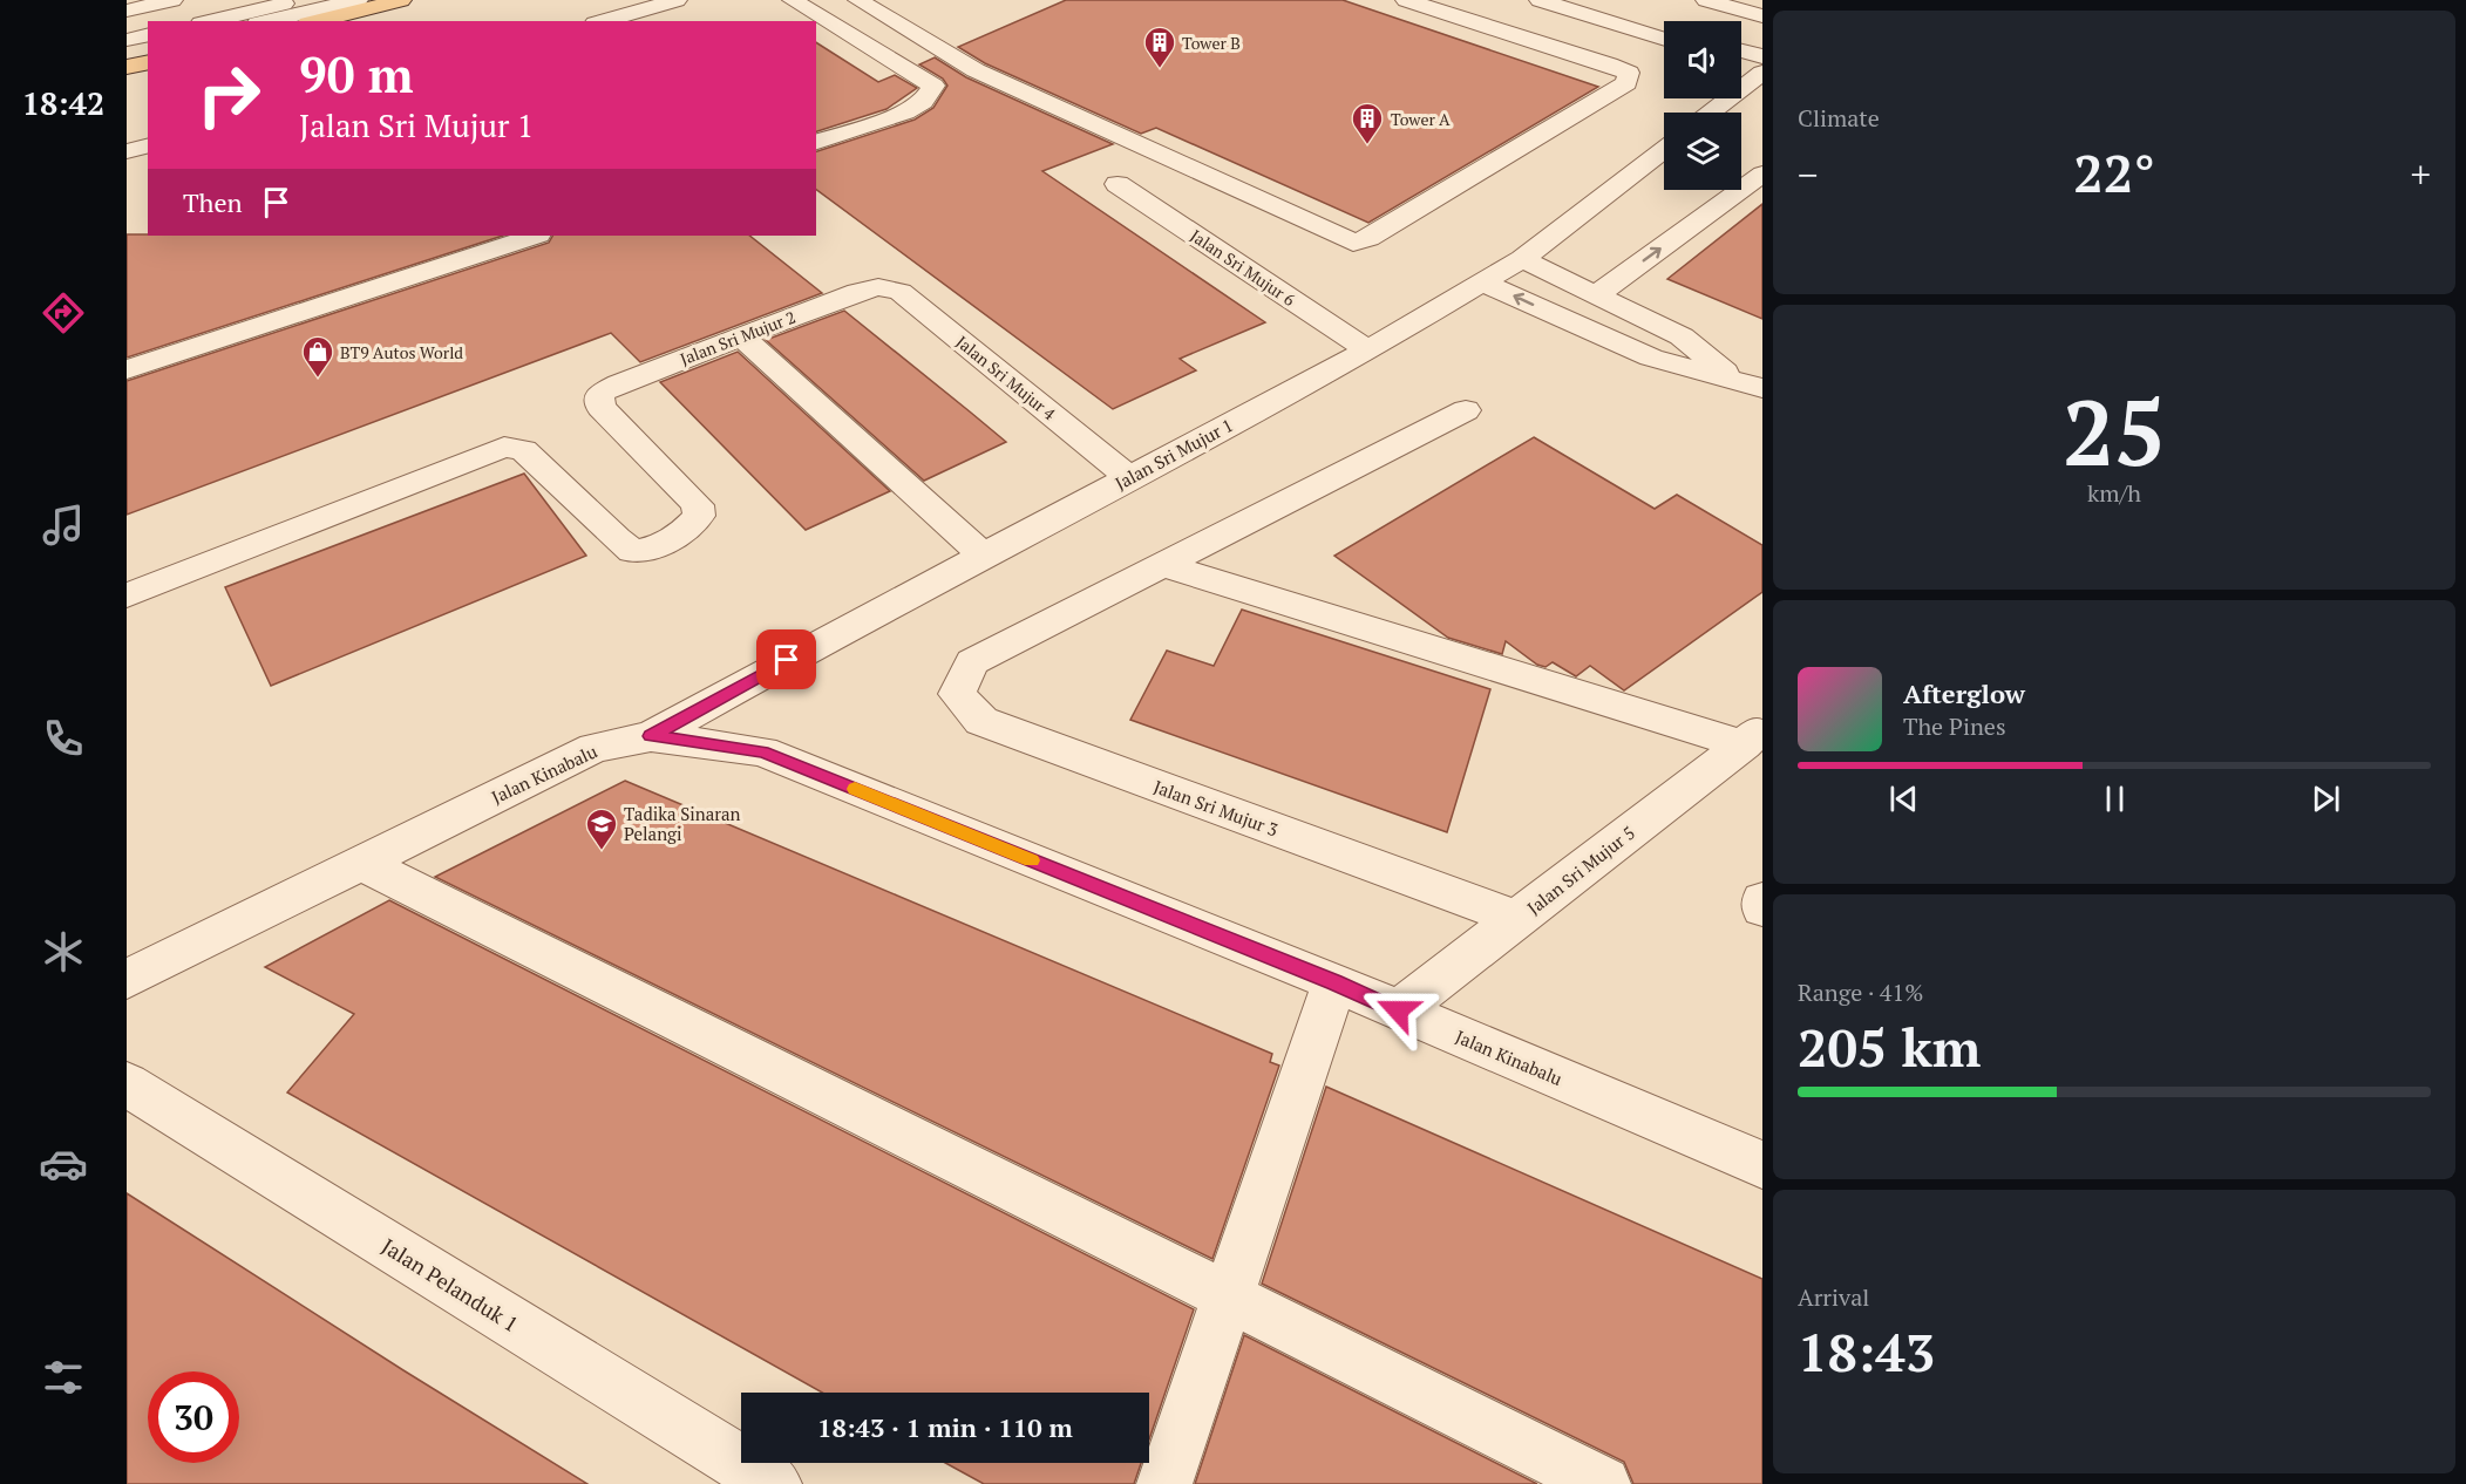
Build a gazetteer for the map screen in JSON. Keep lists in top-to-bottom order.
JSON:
{
  "streets": {
    "street": [
      "Jalan Sri Mujur 6",
      "Jalan Sri Mujur 2",
      "Jalan Sri Mujur 4",
      "Jalan Sri Mujur 1",
      "Jalan Kinabalu",
      "Jalan Sri Mujur 3",
      "Jalan Sri Mujur 5",
      "Jalan Pelanduk 1"
    ]
  },
  "crossings": [
    ["Jalan Sri Mujur 6", "Jalan Sri Mujur 1"],
    ["Jalan Sri Mujur 2", "Jalan Sri Mujur 4"],
    ["Jalan Sri Mujur 4", "Jalan Sri Mujur 1"],
    ["Jalan Sri Mujur 1", "Jalan Kinabalu"],
    ["Jalan Kinabalu", "Jalan Sri Mujur 5"],
    ["Jalan Sri Mujur 3", "Jalan Sri Mujur 5"]
  ],
  "places": {
    "building": ["Tower B", "Tower A"],
    "shop": ["BT9 Autos World"],
    "school or university": ["Tadika Sinaran Pelangi"]
  },
  "page": {
    "tabs": "18:42",
    "tile": [
      "Climate",
      ["25", "km/h"],
      ["Range · 41%", "205 km"],
      ["Arrival", "18:43"]
    ],
    "turn": ["90 m", "Jalan Sri Mujur 1"],
    "heat": ["−", "22°", "+"],
    "then": "Then",
    "song": ["Afterglow", "The Pines"],
    "limit": "30",
    "trip": "18:43 · 1 min · 110 m"
  }
}
